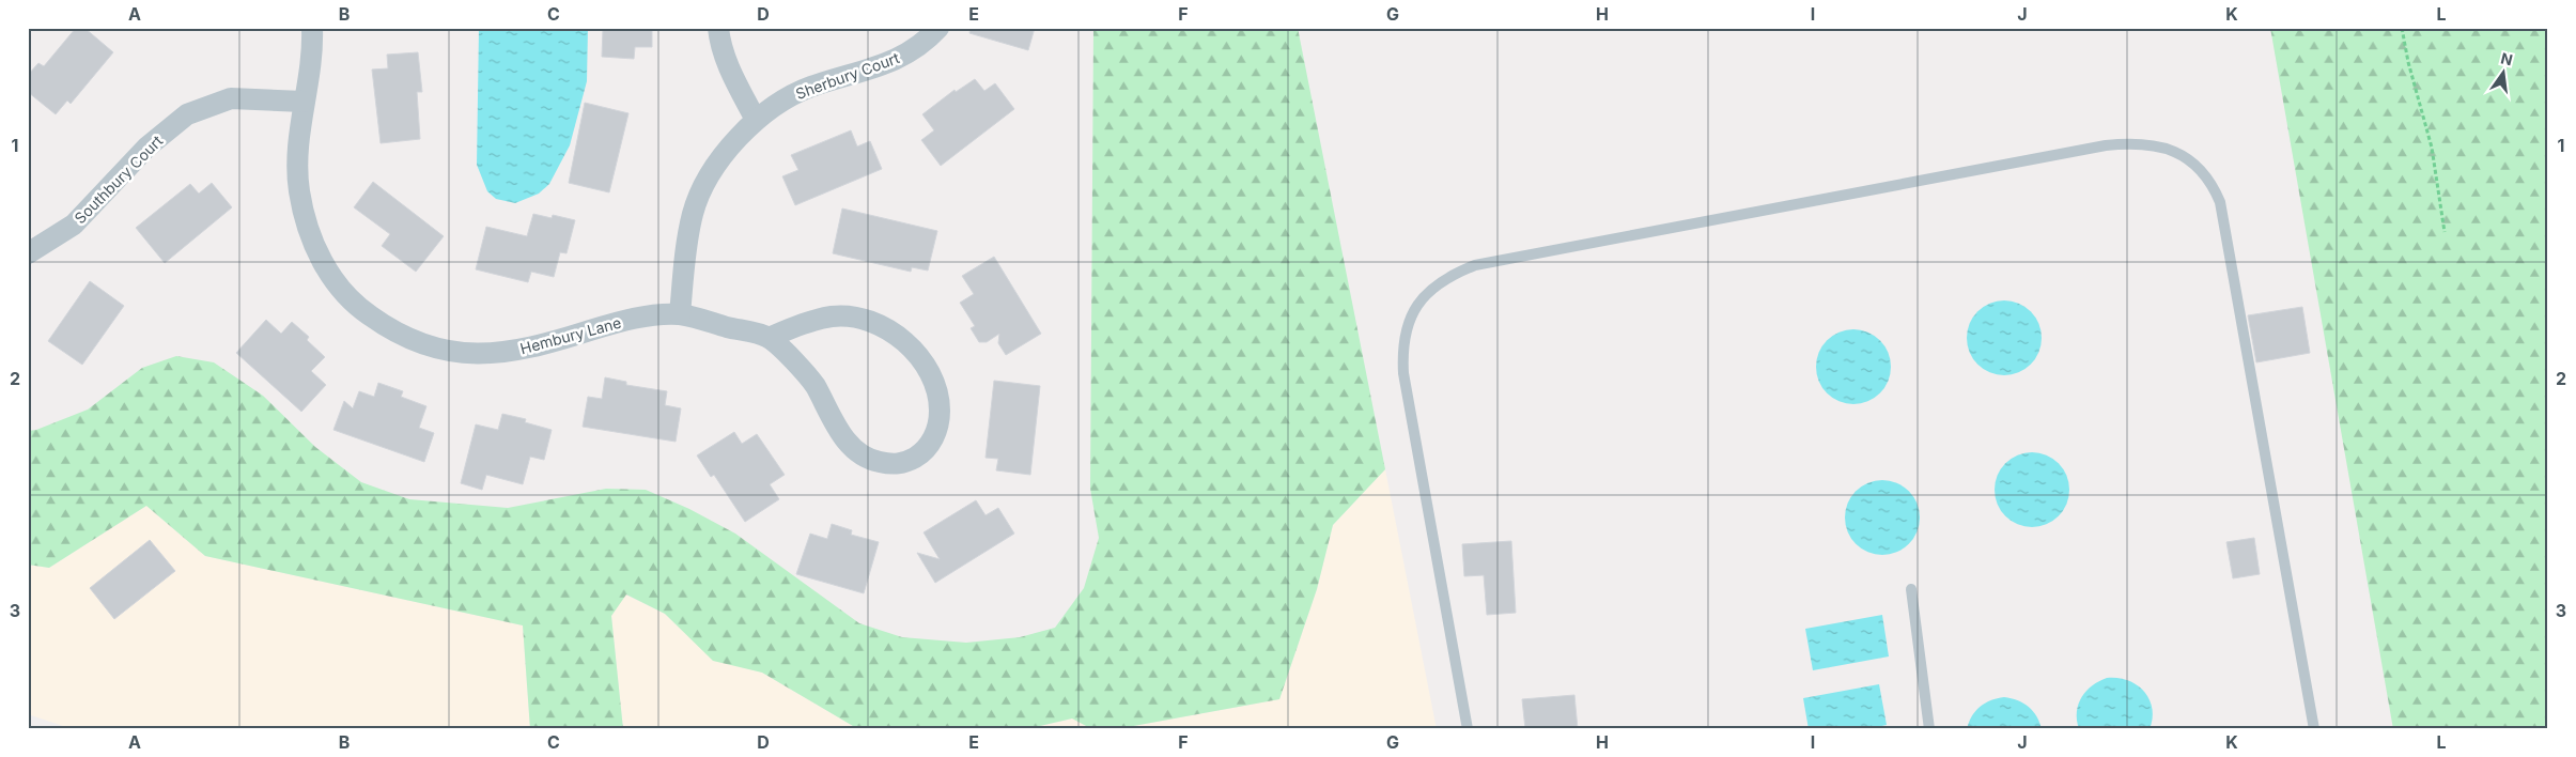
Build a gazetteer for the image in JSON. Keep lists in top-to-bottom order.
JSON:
{
  "streets": {
    "street": ["Sherbury Court", "Southbury Court", "Hembury Lane"]
  },
  "crossings": [
    ["Sherbury Court", "Hembury Lane"],
    ["Southbury Court", "Hembury Lane"]
  ],
  "north": "top",
  "grid": {
    "columns": [
      "A",
      "B",
      "C",
      "D",
      "E",
      "F",
      "G",
      "H",
      "I",
      "J",
      "K",
      "L"
    ],
    "rows": ["1", "2", "3"]
  }
}
